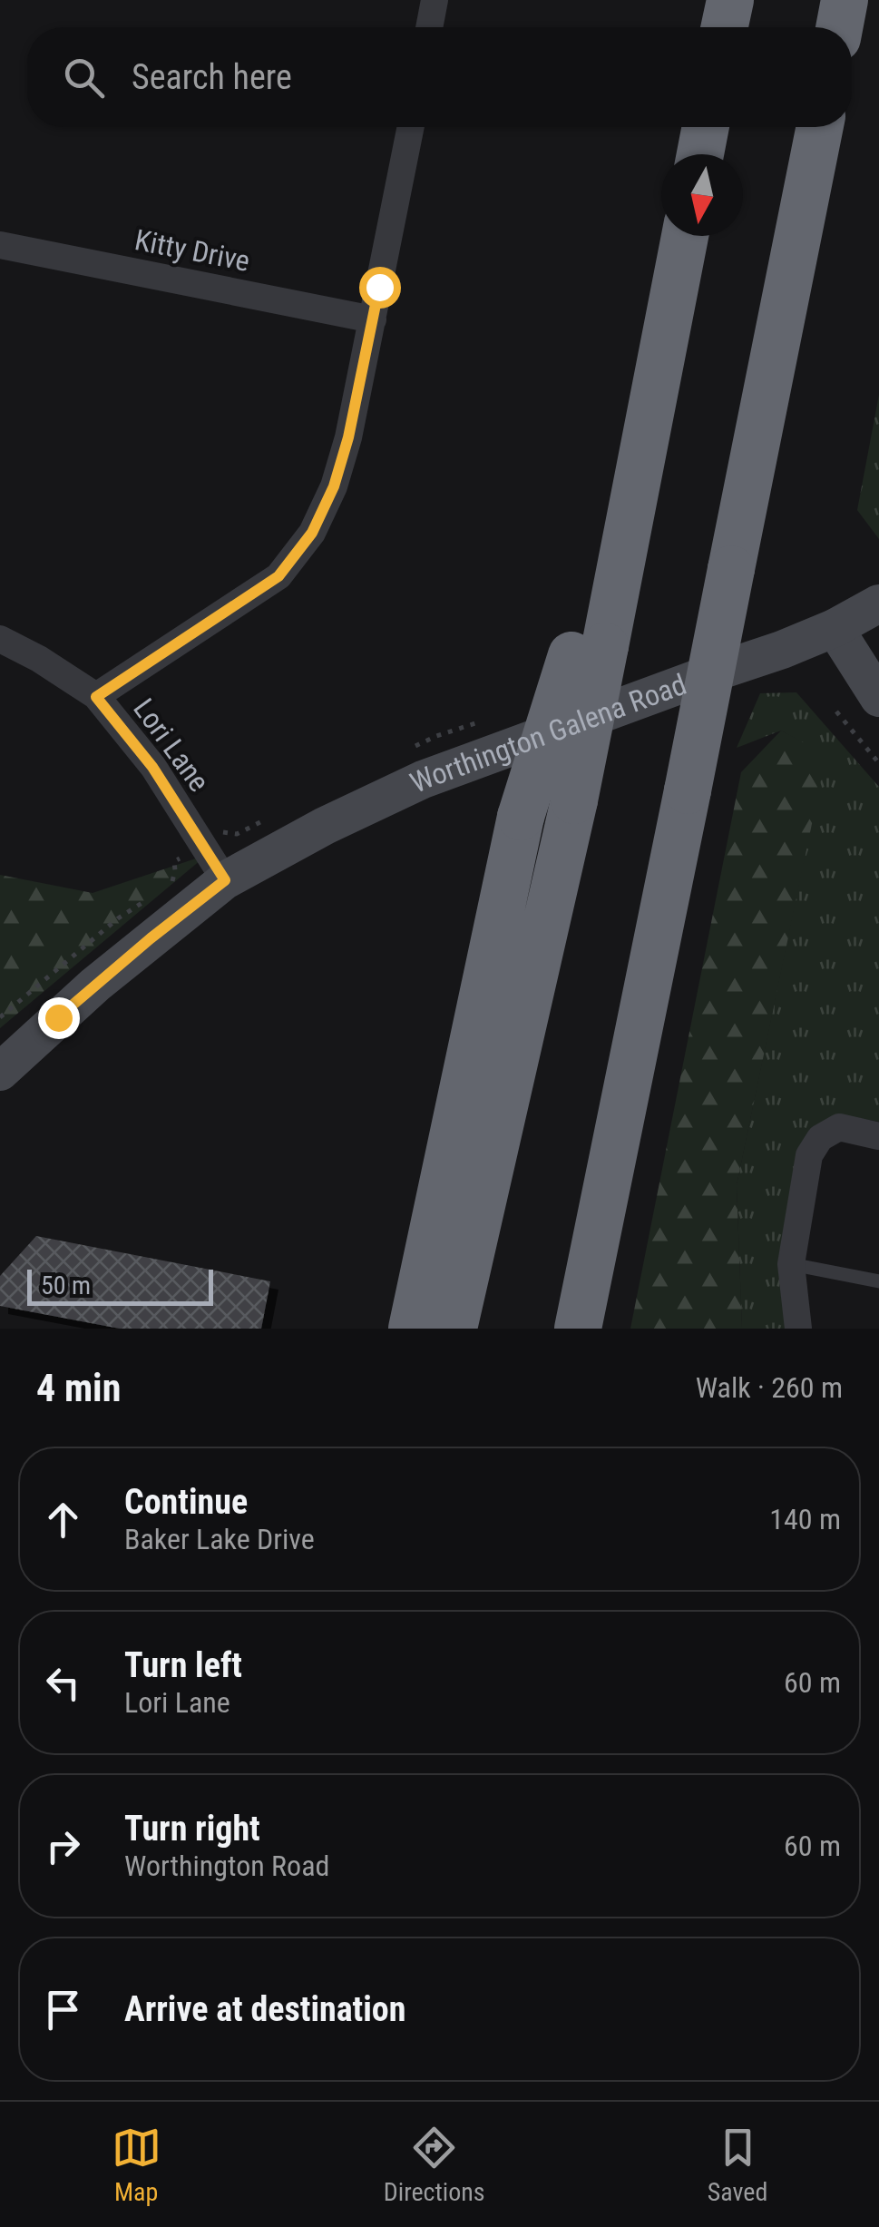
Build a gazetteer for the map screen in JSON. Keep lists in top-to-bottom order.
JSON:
{
  "streets": {
    "main road": ["Worthington Galena Road"],
    "street": ["Kitty Drive", "Lori Lane"]
  },
  "crossings": [
    ["Worthington Galena Road", "Lori Lane"]
  ],
  "scale_bar": "50 m",
  "north": "bottom",
  "page": {
    "search": "Search here",
    "scale": "50 m",
    "heading": ["4 min", "Walk · 260 m"],
    "list": [
      ["Continue", "Baker Lake Drive", "140 m"],
      ["Turn left", "Lori Lane", "60 m"],
      ["Turn right", "Worthington Road", "60 m"],
      "Arrive at destination"
    ],
    "nav": ["Map", "Directions", "Saved"]
  }
}
